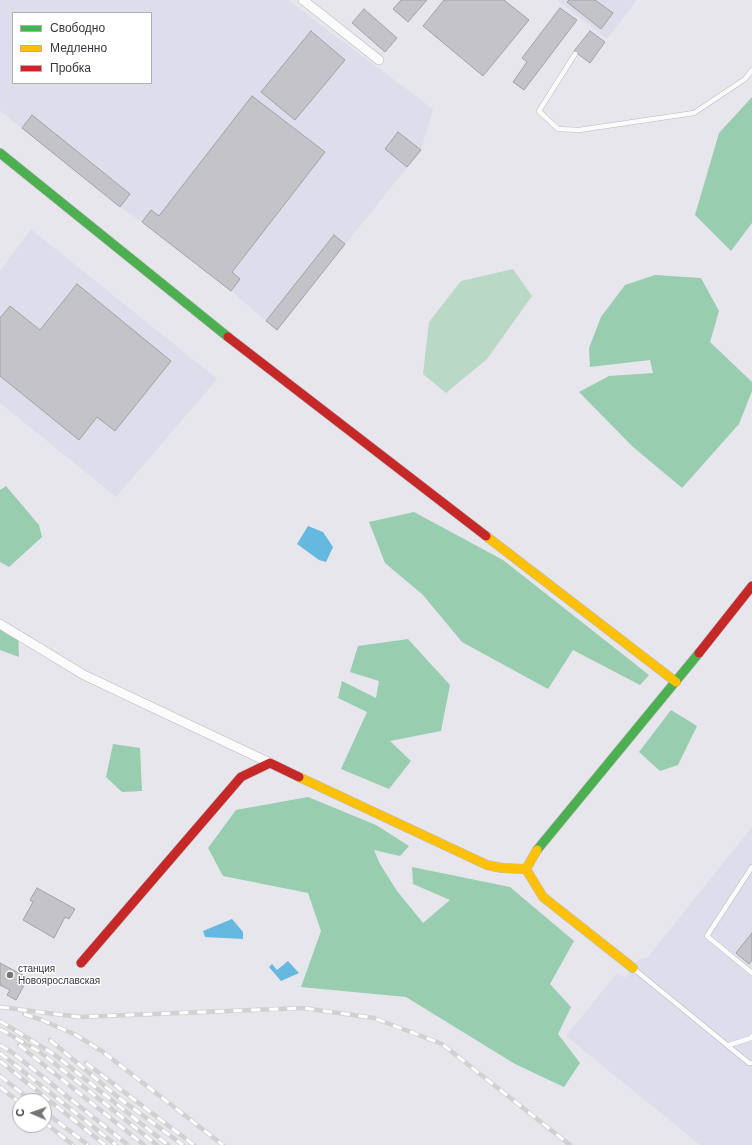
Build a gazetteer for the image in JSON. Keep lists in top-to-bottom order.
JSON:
{
  "places": ["станция Новоярославская"],
  "legend": ["Свободно", "Медленно", "Пробка"],
  "north": "left"
}
